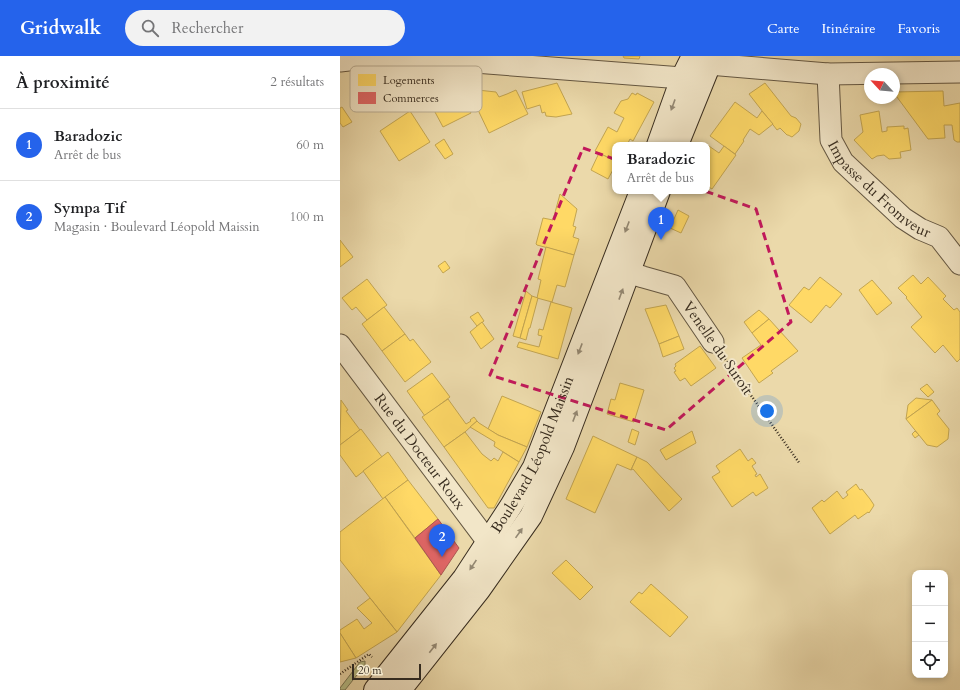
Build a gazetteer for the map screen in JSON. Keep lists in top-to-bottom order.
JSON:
{
  "streets": {
    "street": [
      "Impasse du Fromveur",
      "Venelle du Suroît",
      "Rue du Docteur Roux",
      "Boulevard Léopold Maissin"
    ]
  },
  "crossings": [
    ["Venelle du Suroît", "Boulevard Léopold Maissin"],
    ["Rue du Docteur Roux", "Boulevard Léopold Maissin"]
  ],
  "legend": ["Logements", "Commerces"],
  "scale_bar": "20 m",
  "north": "top left",
  "page": {
    "header": "Gridwalk",
    "search": "Rechercher",
    "nav": ["Carte", "Itinéraire", "Favoris"],
    "heading": ["À proximité", "2 résultats"],
    "list": [
      {
        "mark": "1",
        "name": "Baradozic",
        "note": "Arrêt de bus",
        "value": "60 m"
      },
      {
        "mark": "2",
        "name": "Sympa Tif",
        "note": "Magasin · Boulevard Léopold Maissin",
        "value": "100 m"
      }
    ],
    "popup": ["Baradozic", "Arrêt de bus"],
    "pins": ["1", "2"],
    "map_buttons": ["+", "−"],
    "scale": "20 m"
  }
}
